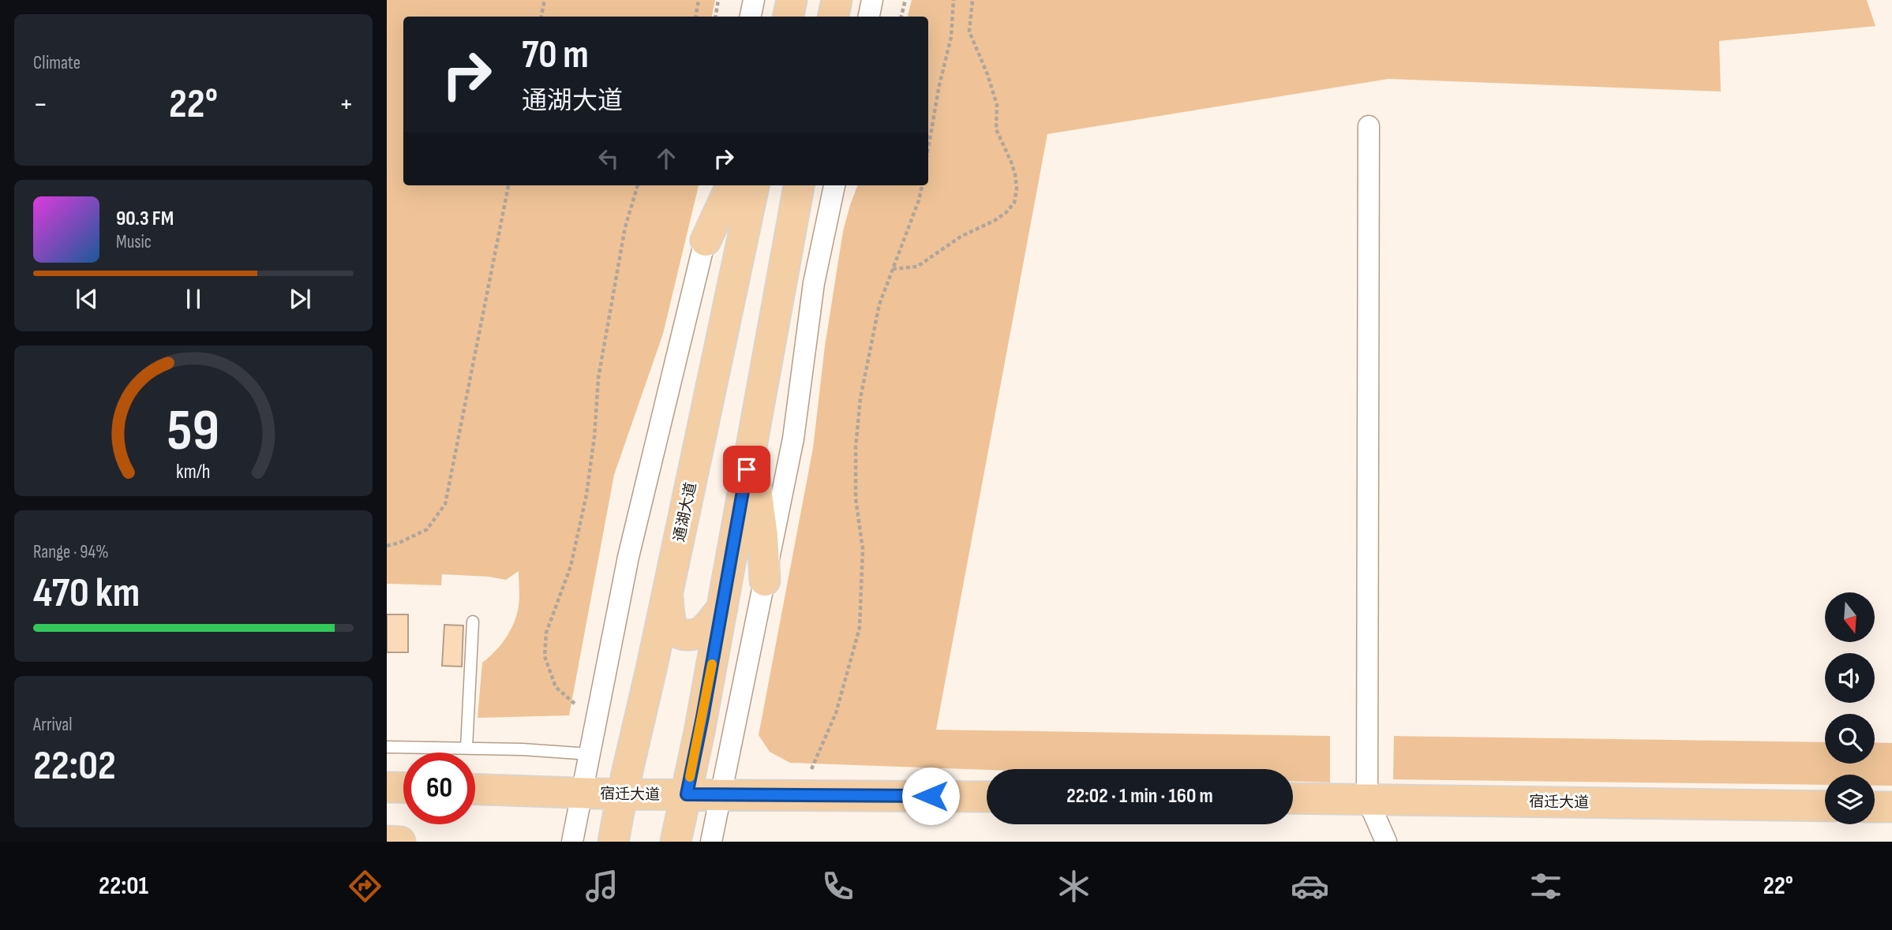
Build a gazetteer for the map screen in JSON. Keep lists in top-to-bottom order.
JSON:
{
  "streets": {
    "main road": ["通湖大道", "宿迁大道"]
  },
  "crossings": [
    ["通湖大道", "宿迁大道"]
  ],
  "north": "bottom",
  "page": {
    "tile": [
      "Climate",
      ["Range · 94%", "470 km"],
      ["Arrival", "22:02"]
    ],
    "turn": ["70 m", "通湖大道"],
    "heat": ["−", "22°", "+"],
    "song": ["90.3 FM", "Music"],
    "limit": "60",
    "trip": "22:02 · 1 min · 160 m",
    "tabs": ["22:01", "22°"],
    "gauge": ["59", "km/h"]
  }
}
